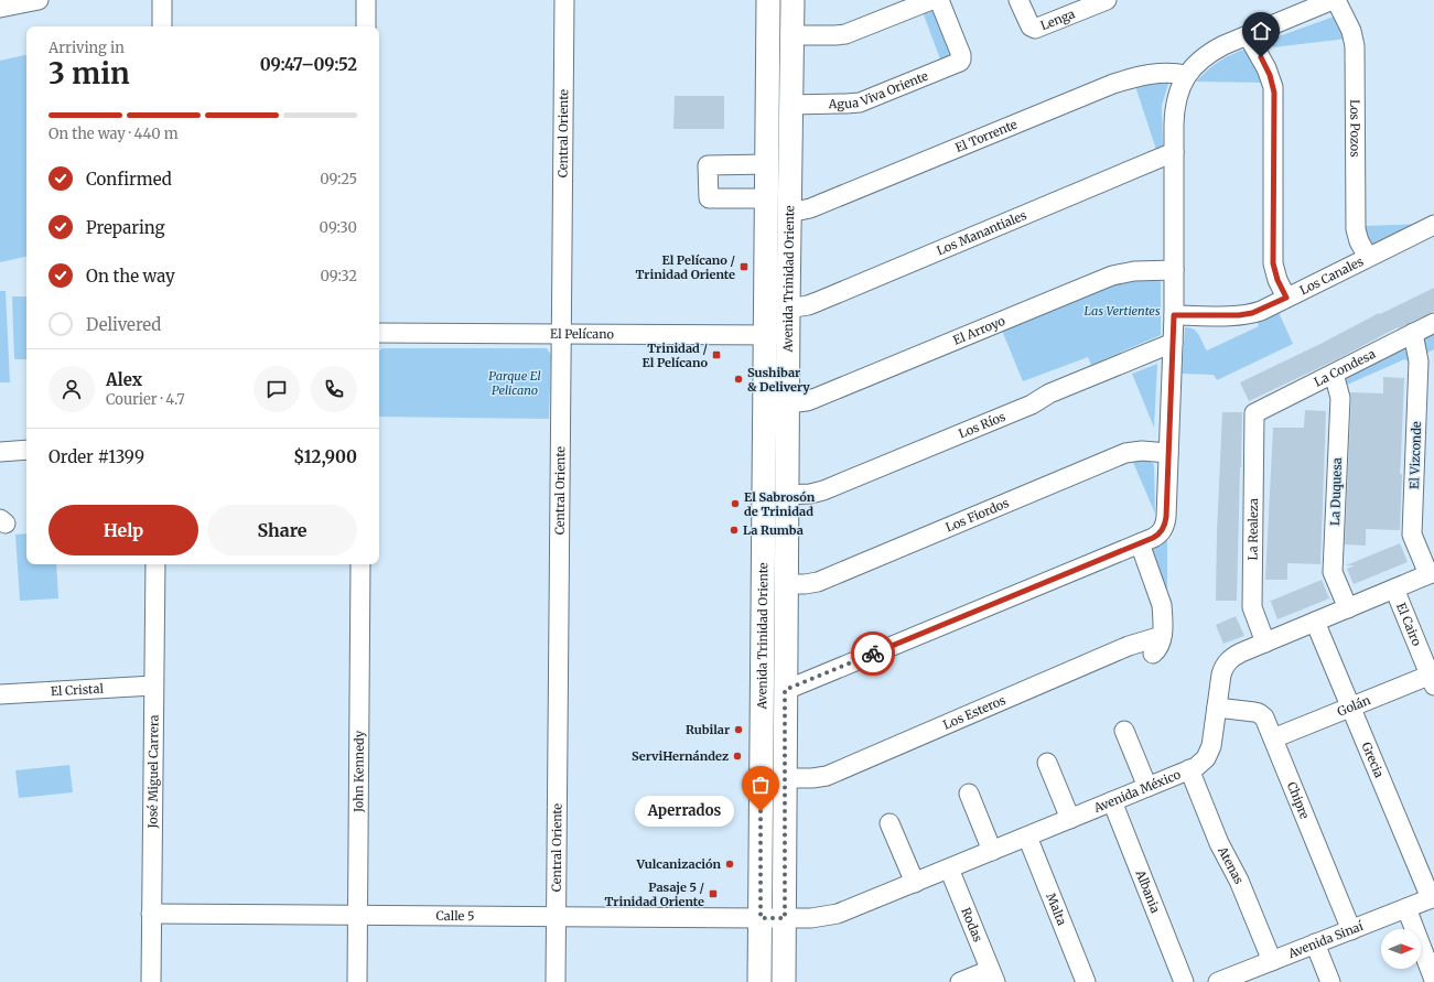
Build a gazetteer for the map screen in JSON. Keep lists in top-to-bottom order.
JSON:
{
  "streets": {
    "main road": ["Avenida Trinidad Oriente"],
    "street": [
      "Lenga",
      "Agua Viva Oriente",
      "Los Pozos",
      "Central Oriente",
      "El Torrente",
      "Los Manantiales",
      "Los Canales",
      "El Arroyo",
      "El Pelícano",
      "La Condesa",
      "Los Ríos",
      "El Vizconde",
      "La Duquesa",
      "Los Fiordos",
      "La Realeza",
      "El Cairo",
      "El Cristal",
      "Golán",
      "Los Esteros",
      "Grecia",
      "José Miguel Carrera",
      "John Kennedy",
      "Avenida México",
      "Chipre",
      "Atenas",
      "Albania",
      "Malta",
      "Calle 5",
      "Rodas",
      "Avenida Sinaí"
    ]
  },
  "crossings": [
    ["Agua Viva Oriente", "Avenida Trinidad Oriente"],
    ["Los Pozos", "Los Canales"],
    ["Central Oriente", "El Pelícano"],
    ["Central Oriente", "Calle 5"],
    ["El Torrente", "Avenida Trinidad Oriente"],
    ["Los Manantiales", "Avenida Trinidad Oriente"],
    ["Avenida Trinidad Oriente", "El Arroyo"],
    ["Avenida Trinidad Oriente", "El Pelícano"],
    ["Avenida Trinidad Oriente", "Los Ríos"],
    ["Avenida Trinidad Oriente", "Los Fiordos"],
    ["Avenida Trinidad Oriente", "Los Esteros"],
    ["Avenida Trinidad Oriente", "Avenida México"],
    ["Avenida Trinidad Oriente", "Calle 5"],
    ["La Condesa", "El Vizconde"],
    ["La Condesa", "La Duquesa"],
    ["La Condesa", "La Realeza"],
    ["El Vizconde", "Avenida México"],
    ["La Duquesa", "Avenida México"],
    ["La Realeza", "Avenida México"],
    ["El Cairo", "Golán"],
    ["El Cairo", "Avenida México"],
    ["El Cristal", "José Miguel Carrera"],
    ["Golán", "Grecia"],
    ["Golán", "Chipre"],
    ["Grecia", "Avenida México"],
    ["Grecia", "Avenida Sinaí"],
    ["José Miguel Carrera", "Calle 5"],
    ["John Kennedy", "Calle 5"],
    ["Avenida México", "Chipre"],
    ["Avenida México", "Atenas"],
    ["Avenida México", "Albania"],
    ["Avenida México", "Malta"],
    ["Avenida México", "Calle 5"],
    ["Avenida México", "Rodas"],
    ["Chipre", "Avenida Sinaí"],
    ["Atenas", "Avenida Sinaí"]
  ],
  "parks": ["Las Vertientes", "Parque El Pelicano"],
  "places": {
    "transit": ["El Pelícano / Trinidad Oriente", "Trinidad / El Pelícano", "Pasaje 5 / Trinidad Oriente"],
    "other": [
      "Sushibar & Delivery",
      "El Sabrosón de Trinidad",
      "La Rumba",
      "Rubilar",
      "ServiHernández",
      "Aperrados",
      "Vulcanización"
    ]
  },
  "north": "right",
  "page": {
    "heading": ["3 min", "Arriving in", "09:47–09:52"],
    "panel": [
      "Alex",
      "Courier · 4.7",
      "Order #1399",
      "$12,900"
    ],
    "bar": "On the way · 440 m",
    "list": [
      ["Confirmed", "09:25"],
      ["Preparing", "09:30"],
      ["On the way", "09:32"],
      "Delivered"
    ],
    "buttons": ["Help", "Share"],
    "bubble": "Aperrados"
  }
}
